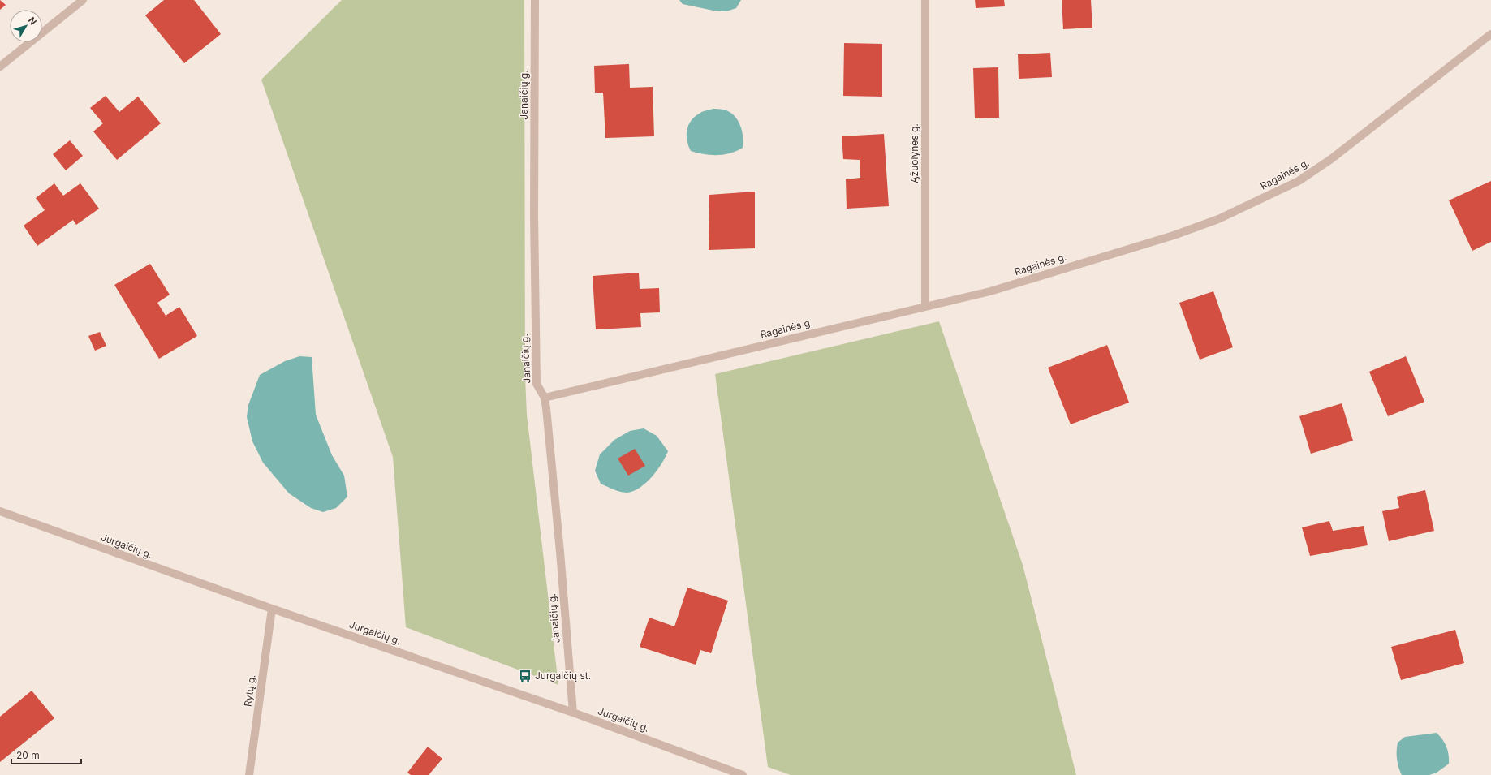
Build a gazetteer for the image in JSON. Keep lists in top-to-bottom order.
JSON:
{
  "streets": {
    "street": [
      "Janaičių g.",
      "Ąžuolynės g.",
      "Ragainės g.",
      "Jurgaičių g.",
      "Rytų g."
    ]
  },
  "crossings": [
    ["Janaičių g.", "Ragainės g."],
    ["Janaičių g.", "Jurgaičių g."],
    ["Ąžuolynės g.", "Ragainės g."],
    ["Jurgaičių g.", "Rytų g."]
  ],
  "places": {
    "bus stop": ["Jurgaičių st."]
  },
  "scale_bar": "20 m",
  "north": "top right"
}
